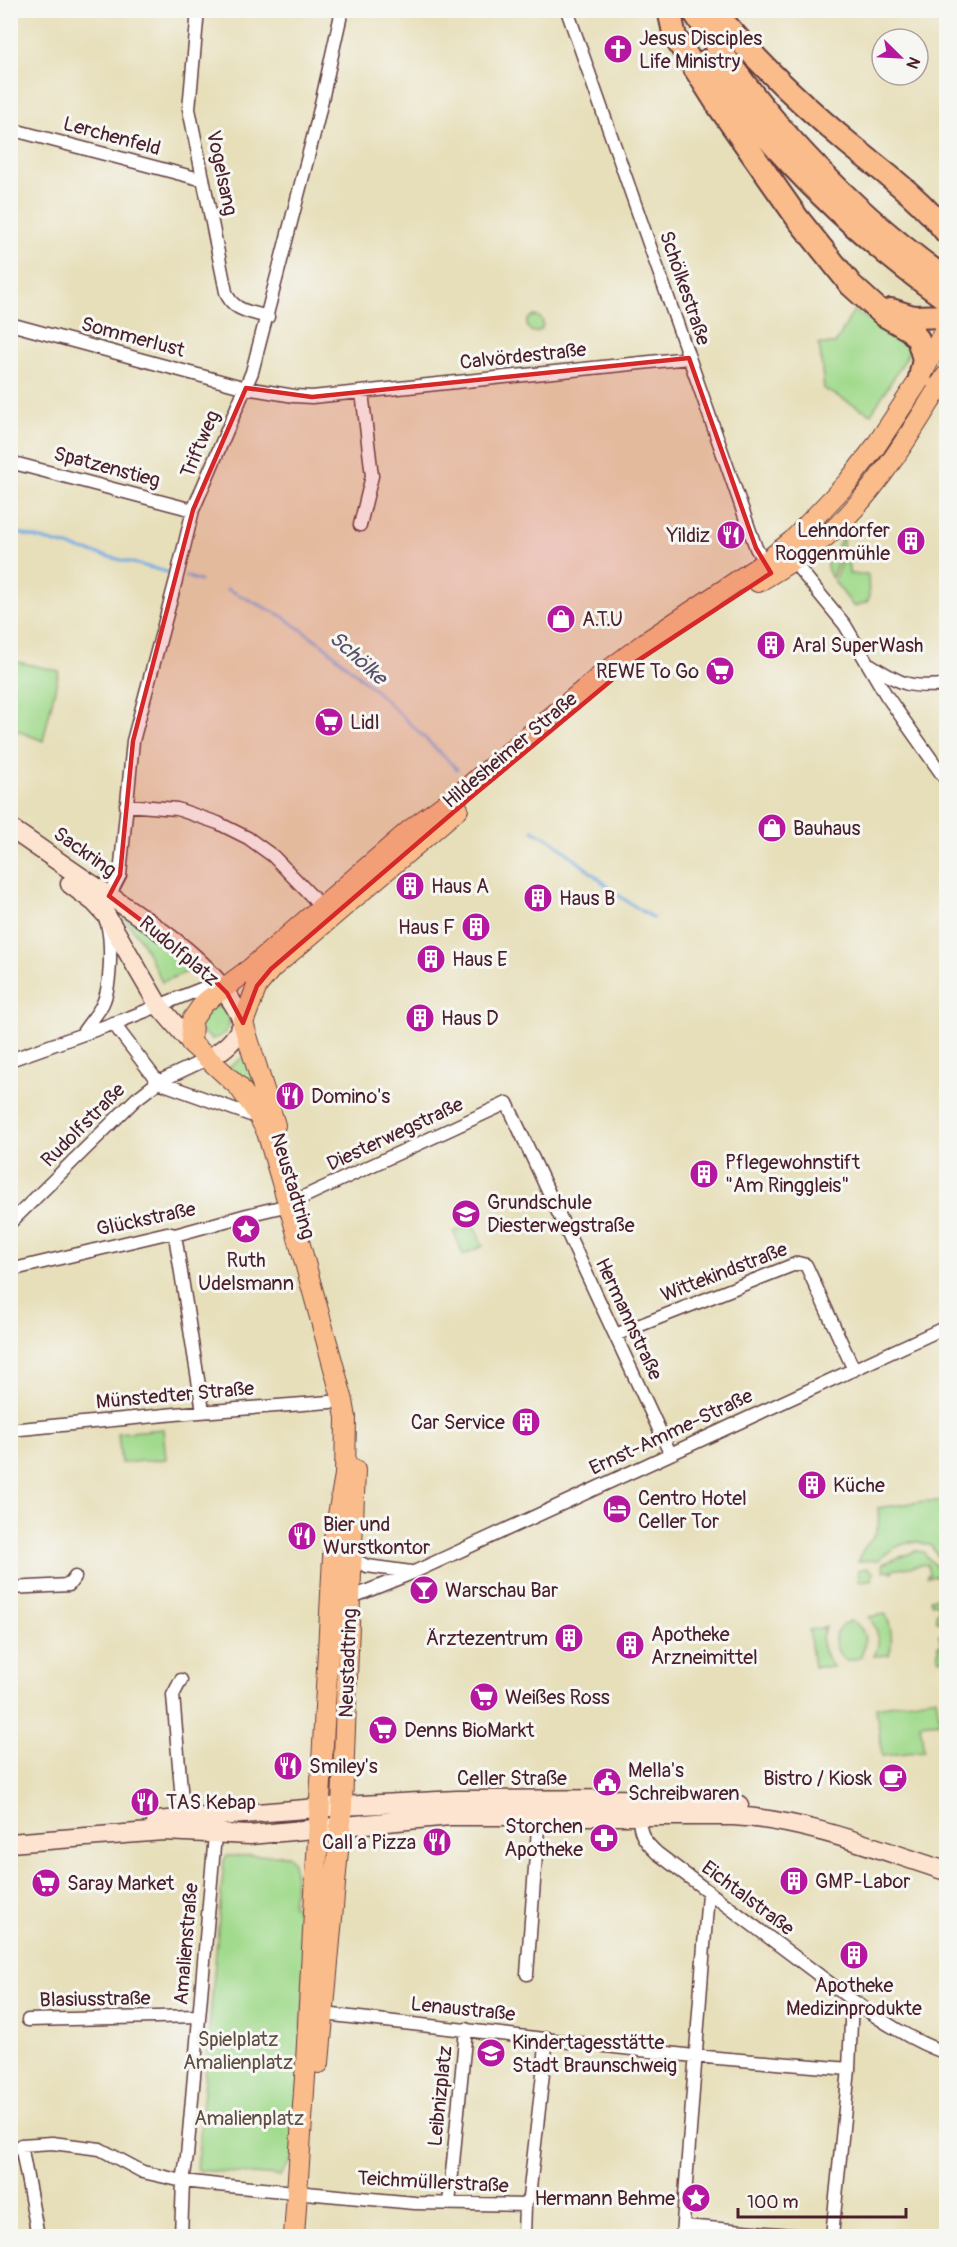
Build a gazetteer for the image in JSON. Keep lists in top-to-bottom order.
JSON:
{
  "streets": {
    "main road": [
      "Hildesheimer Straße",
      "Sackring",
      "Rudolfplatz",
      "Neustadtring",
      "Celler Straße"
    ],
    "street": [
      "Lerchenfeld",
      "Vogelsang",
      "Schölkestraße",
      "Sommerlust",
      "Calvördestraße",
      "Triftweg",
      "Spatzenstieg",
      "Rudolfstraße",
      "Diesterwegstraße",
      "Glückstraße",
      "Wittekindstraße",
      "Hermannstraße",
      "Münstedter Straße",
      "Ernst-Amme-Straße",
      "Eichtalstraße",
      "Amalienstraße",
      "Blasiusstraße",
      "Lenaustraße",
      "Leibnizplatz",
      "Teichmüllerstraße"
    ]
  },
  "crossings": [
    ["Lerchenfeld", "Vogelsang"],
    ["Vogelsang", "Triftweg"],
    ["Schölkestraße", "Calvördestraße"],
    ["Schölkestraße", "Hildesheimer Straße"],
    ["Sommerlust", "Calvördestraße"],
    ["Sommerlust", "Triftweg"],
    ["Calvördestraße", "Triftweg"],
    ["Triftweg", "Spatzenstieg"],
    ["Triftweg", "Sackring"],
    ["Triftweg", "Rudolfplatz"],
    ["Hildesheimer Straße", "Rudolfplatz"],
    ["Sackring", "Rudolfplatz"],
    ["Rudolfplatz", "Neustadtring"],
    ["Diesterwegstraße", "Neustadtring"],
    ["Diesterwegstraße", "Glückstraße"],
    ["Diesterwegstraße", "Hermannstraße"],
    ["Neustadtring", "Glückstraße"],
    ["Neustadtring", "Münstedter Straße"],
    ["Neustadtring", "Ernst-Amme-Straße"],
    ["Neustadtring", "Celler Straße"],
    ["Neustadtring", "Lenaustraße"],
    ["Neustadtring", "Teichmüllerstraße"],
    ["Wittekindstraße", "Hermannstraße"],
    ["Wittekindstraße", "Ernst-Amme-Straße"],
    ["Hermannstraße", "Ernst-Amme-Straße"],
    ["Celler Straße", "Eichtalstraße"],
    ["Celler Straße", "Amalienstraße"],
    ["Amalienstraße", "Blasiusstraße"],
    ["Lenaustraße", "Leibnizplatz"],
    ["Leibnizplatz", "Teichmüllerstraße"]
  ],
  "water": ["Schölke"],
  "parks": ["Spielplatz Amalienplatz", "Amalienplatz"],
  "places": {
    "church": ["Jesus Disciples Life Ministry"],
    "restaurant": [
      "Yildiz",
      "Domino's",
      "Bier und Wurstkontor",
      "Smiley's",
      "TAS Kebap",
      "Call a Pizza"
    ],
    "building": [
      "Lehndorfer Roggenmühle",
      "Aral SuperWash",
      "Haus A",
      "Haus B",
      "Haus F",
      "Haus E",
      "Haus D",
      "Pflegewohnstift \"Am Ringgleis\"",
      "Car Service",
      "Küche",
      "Ärztezentrum",
      "Apotheke Arzneimittel",
      "GMP-Labor",
      "Apotheke Medizinprodukte"
    ],
    "shop": ["A.T.U", "Bauhaus"],
    "supermarket": [
      "REWE To Go",
      "Lidl",
      "Weißes Ross",
      "Denns BioMarkt",
      "Saray Market"
    ],
    "school or university": ["Grundschule Diesterwegstraße", "Kindertagesstätte Stadt Braunschweig"],
    "place": ["Ruth Udelsmann", "Hermann Behme"],
    "hotel": ["Centro Hotel Celler Tor"],
    "bar": ["Warschau Bar"],
    "cafe": ["Bistro / Kiosk"],
    "public building": ["Mella's Schreibwaren"],
    "pharmacy": ["Storchen Apotheke"]
  },
  "scale_bar": "100 m",
  "north": "bottom right"
}
